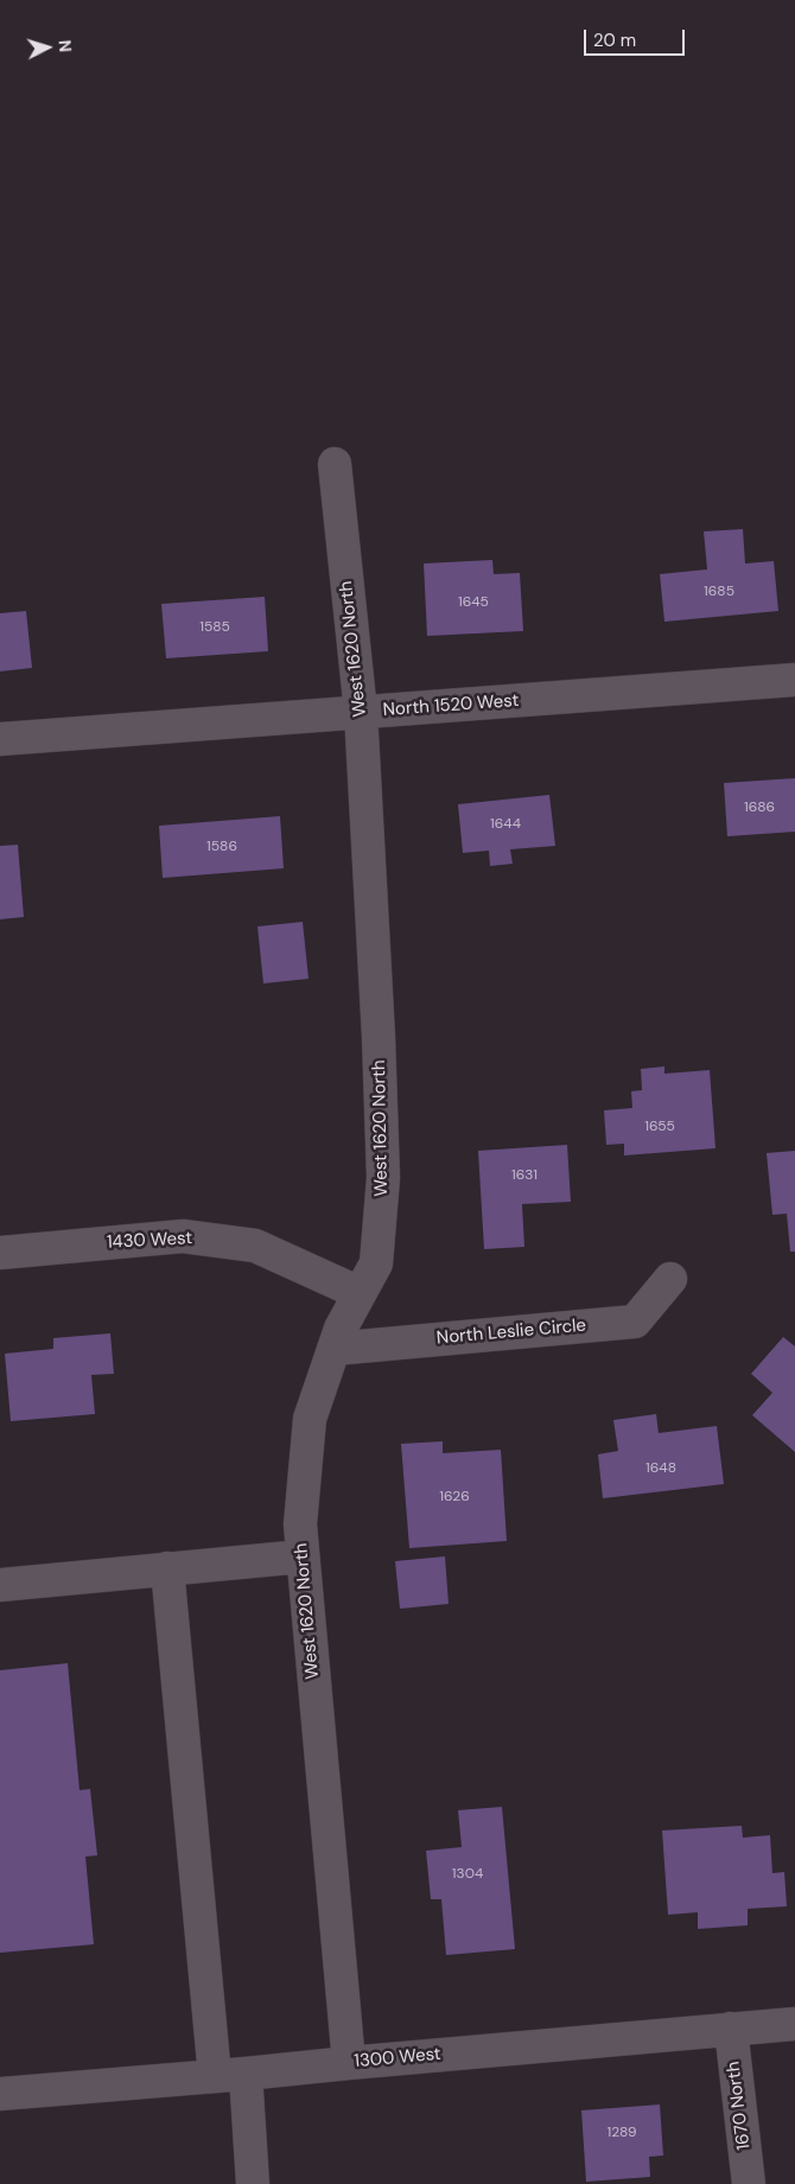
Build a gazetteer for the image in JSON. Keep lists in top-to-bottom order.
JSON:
{
  "streets": {
    "street": [
      "West 1620 North",
      "North 1520 West",
      "1430 West",
      "North Leslie Circle",
      "1300 West",
      "1670 North"
    ]
  },
  "crossings": [
    ["West 1620 North", "North 1520 West"],
    ["West 1620 North", "1430 West"],
    ["West 1620 North", "North Leslie Circle"],
    ["West 1620 North", "1300 West"],
    ["1300 West", "1670 North"]
  ],
  "house_numbers": [
    "1685",
    "1645",
    "1585",
    "1686",
    "1644",
    "1586",
    "1655",
    "1631",
    "1648",
    "1626",
    "1304",
    "1289"
  ],
  "scale_bar": "20 m",
  "north": "right"
}
